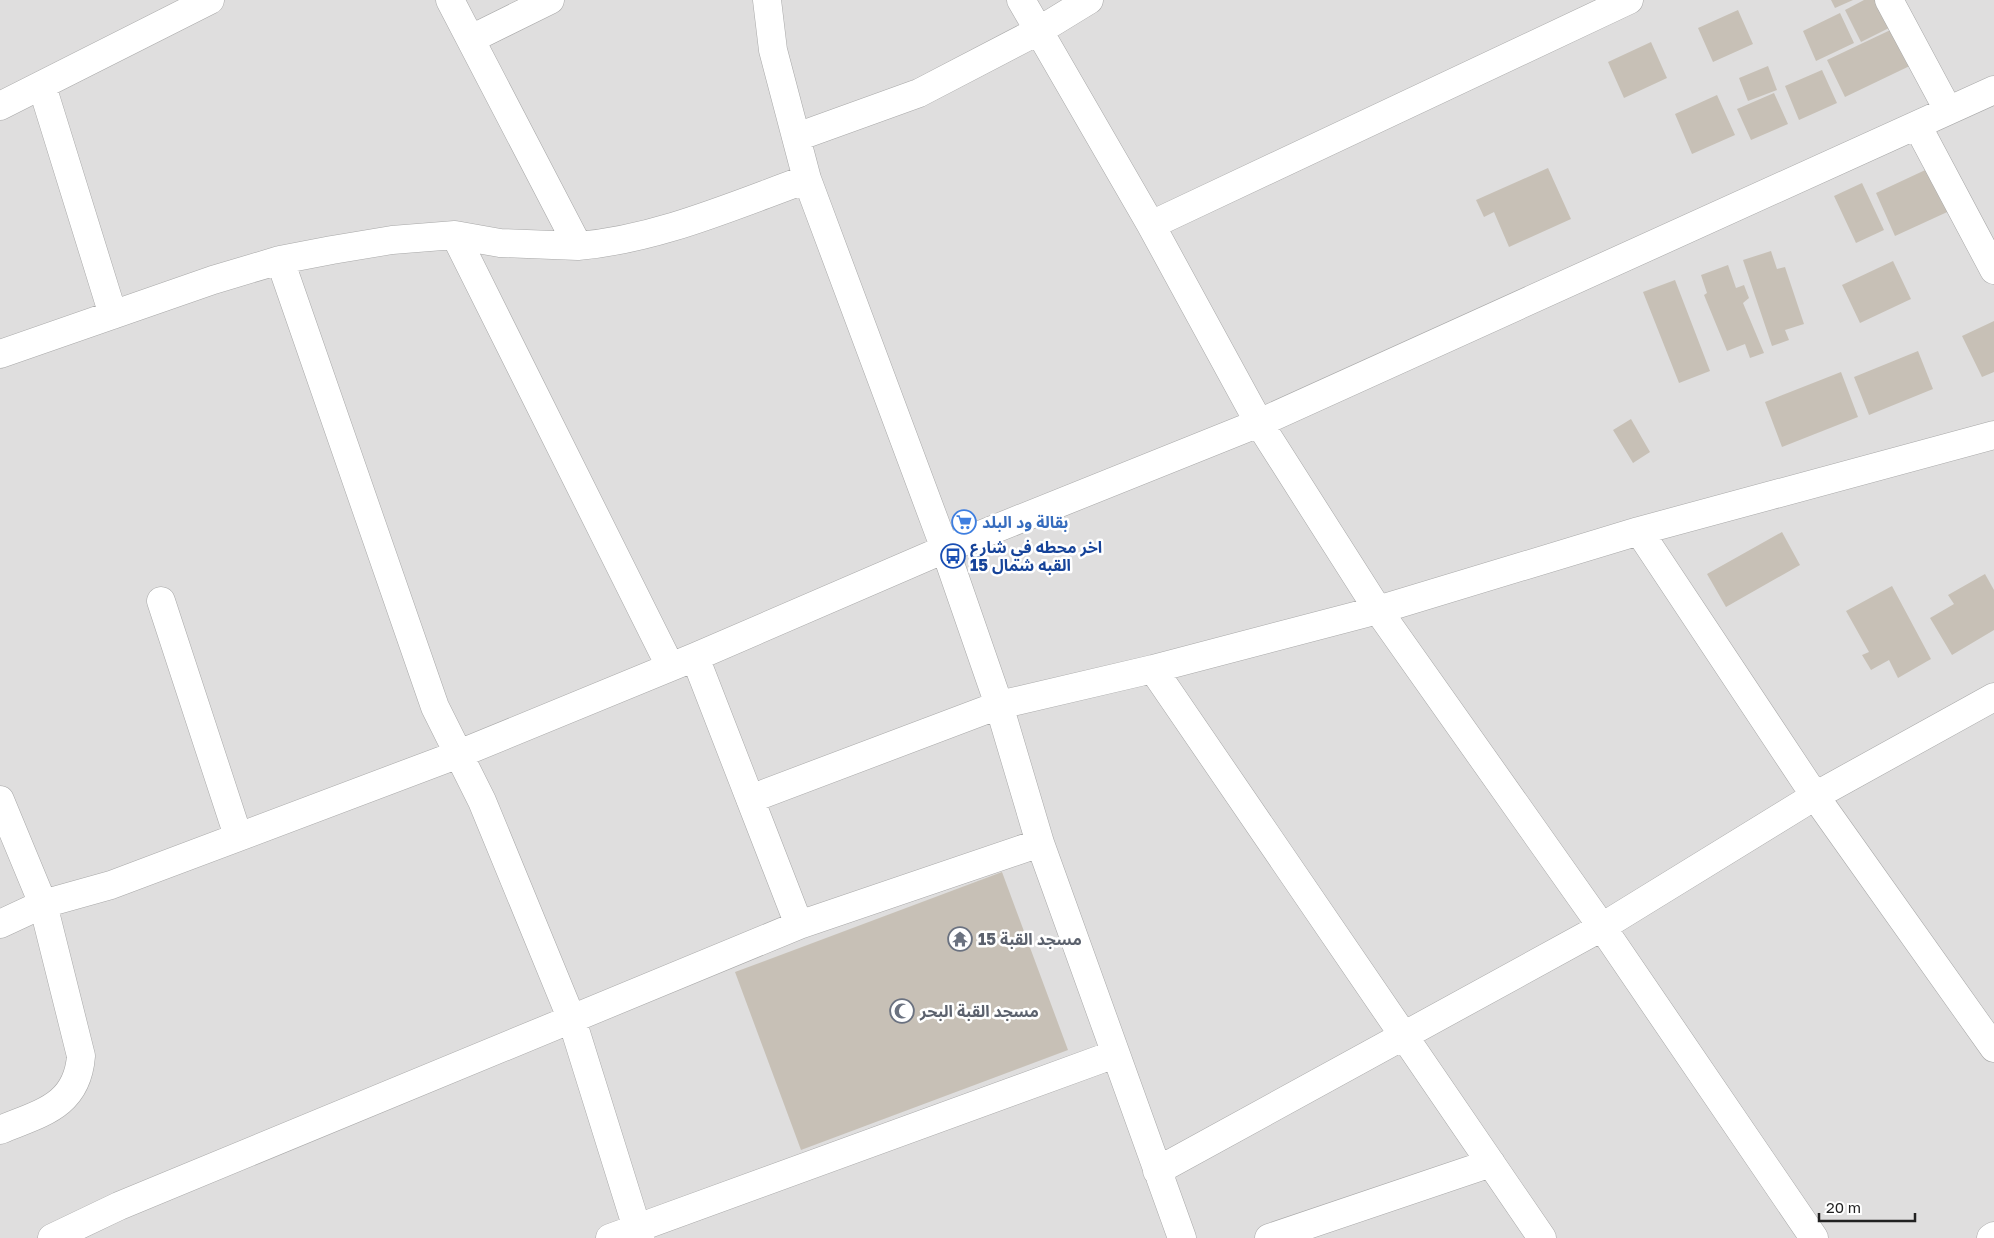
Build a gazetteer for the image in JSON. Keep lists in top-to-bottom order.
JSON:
{
  "places": {
    "supermarket": ["بقالة ود البلد"],
    "bus stop": ["اخر محطه في شارع 15 القبه شمال"],
    "temple": ["مسجد القبة 15"],
    "mosque": ["مسجد القبة البحر"]
  },
  "scale_bar": "20 m"
}
